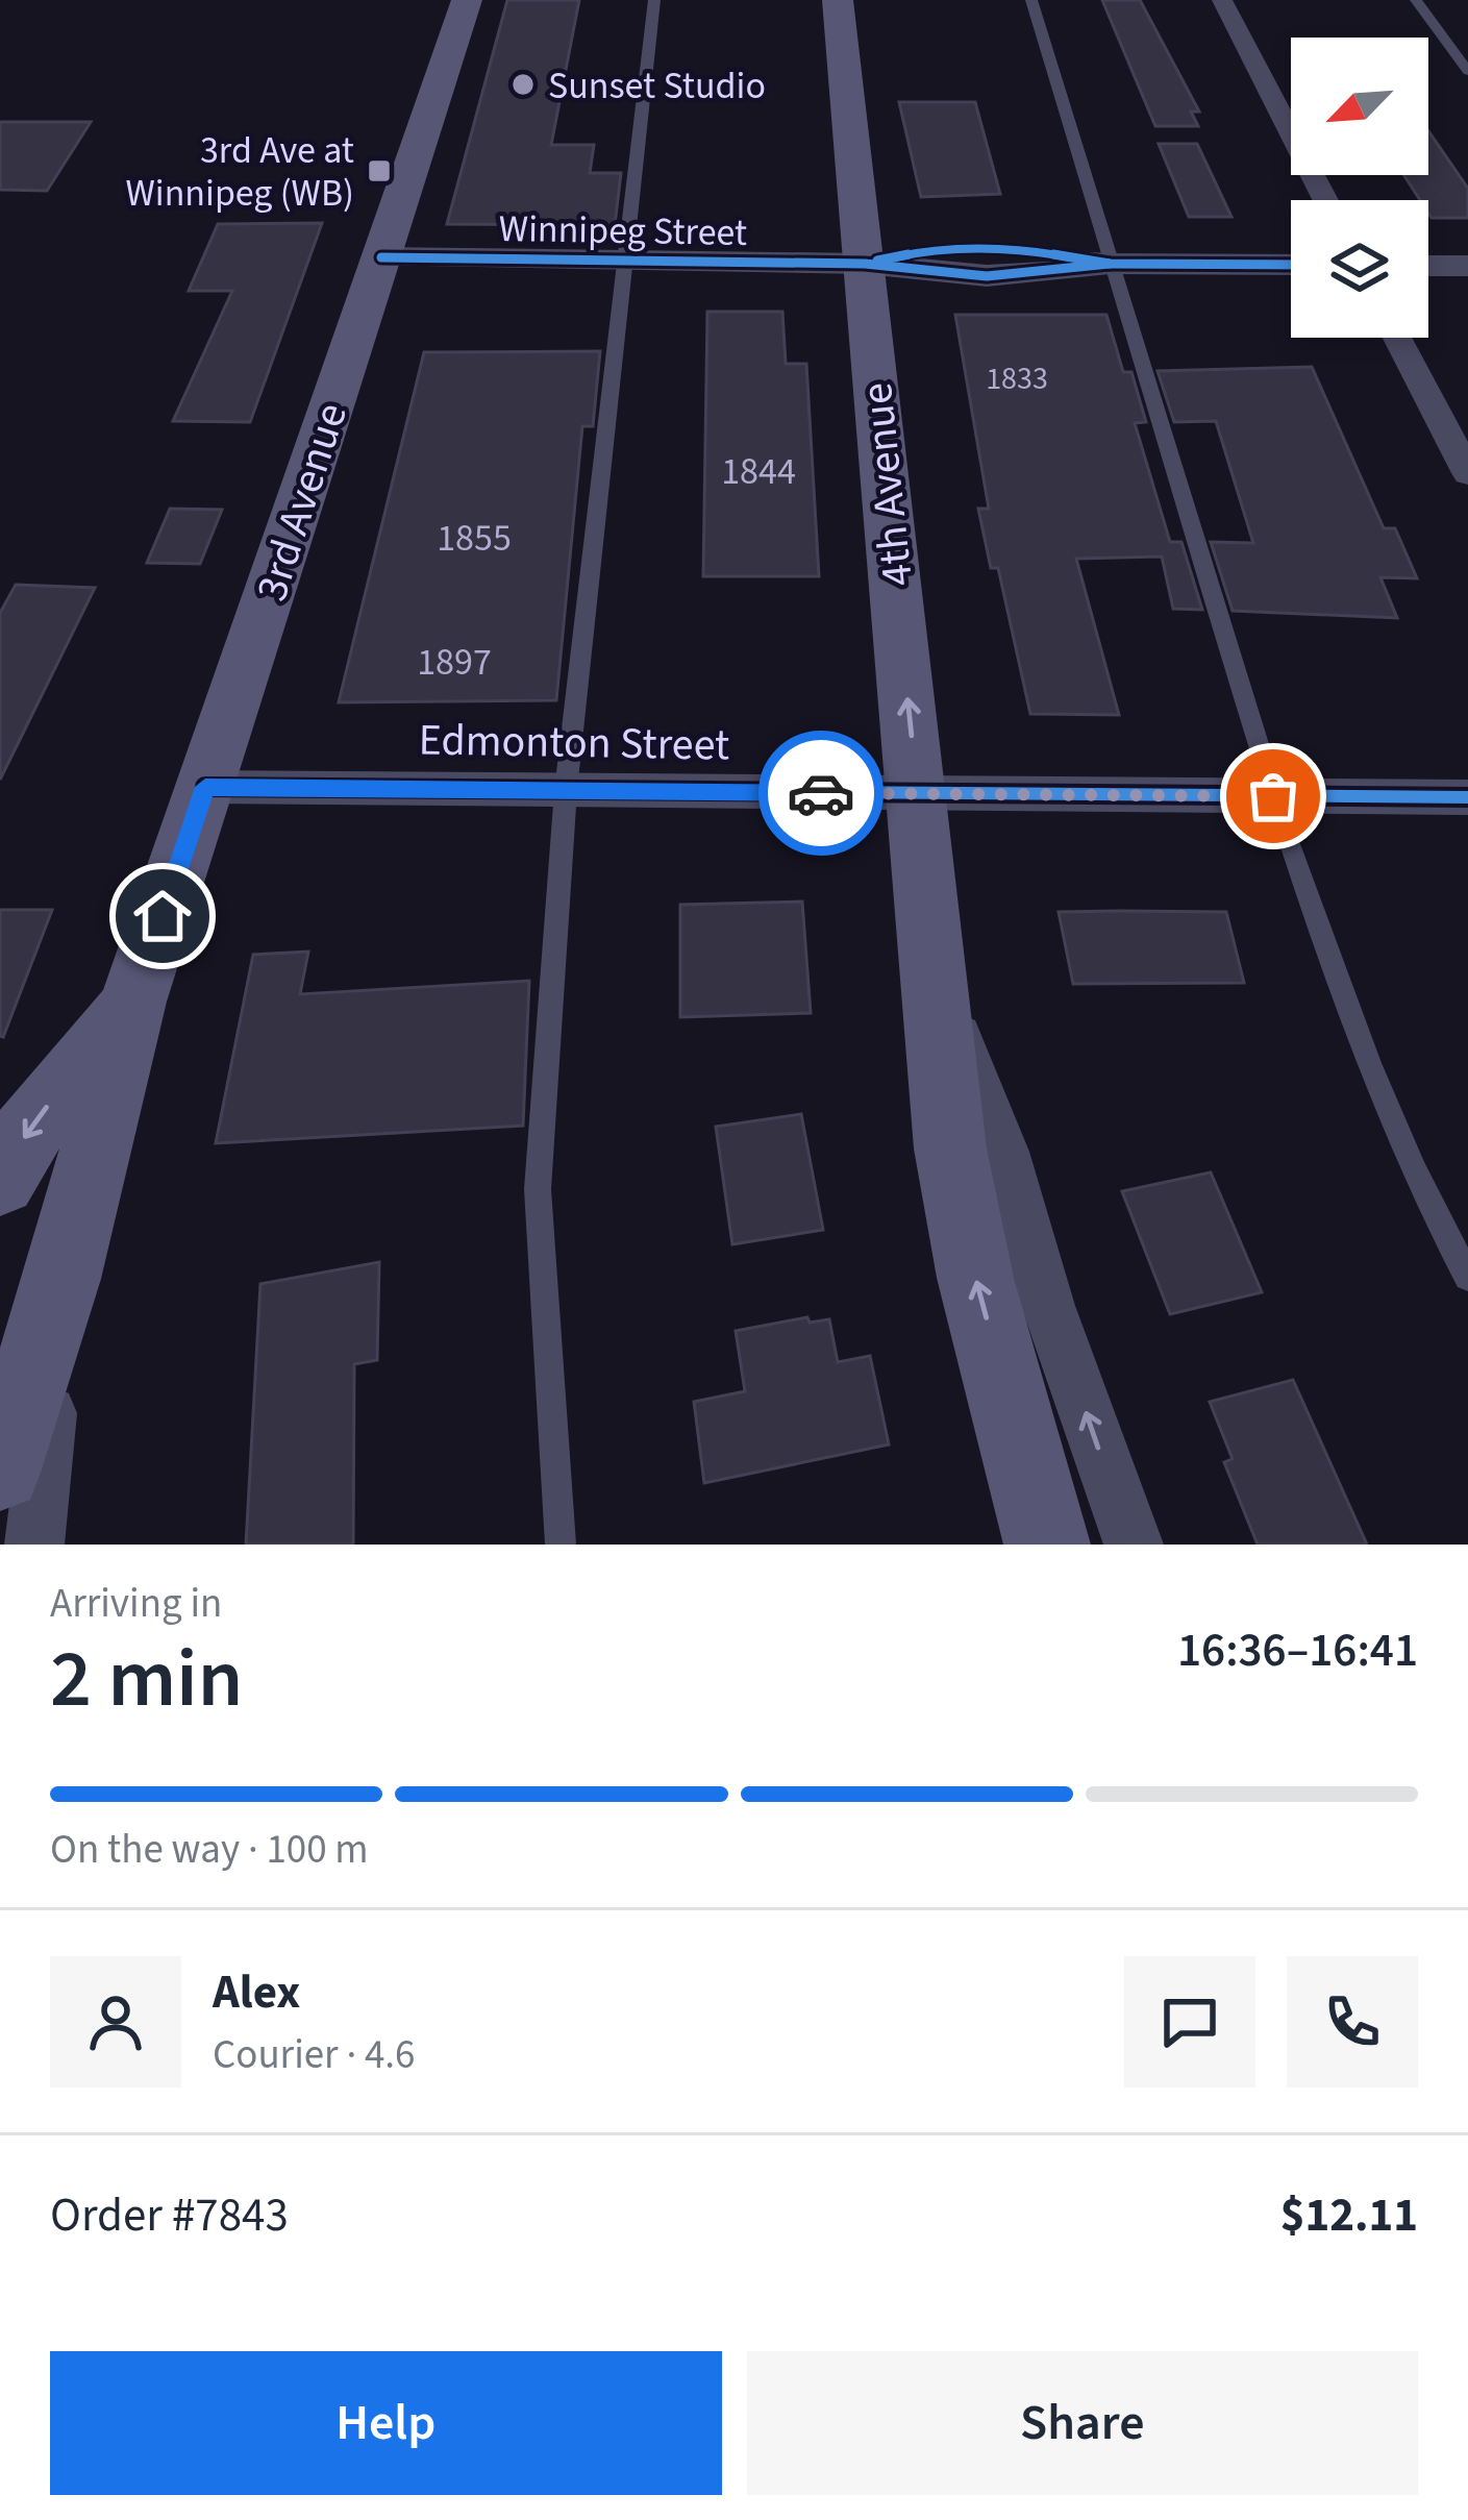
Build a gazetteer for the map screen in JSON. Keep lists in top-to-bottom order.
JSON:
{
  "streets": {
    "main road": ["4th Avenue", "3rd Avenue"],
    "street": ["Winnipeg Street", "Edmonton Street"]
  },
  "crossings": [
    ["Winnipeg Street", "4th Avenue"],
    ["Winnipeg Street", "3rd Avenue"],
    ["4th Avenue", "Edmonton Street"],
    ["3rd Avenue", "Edmonton Street"]
  ],
  "one_way": ["4th Avenue"],
  "places": {
    "other": ["Sunset Studio"],
    "transit": ["3rd Ave at Winnipeg (WB)"]
  },
  "house_numbers": [
    "1833",
    "1844",
    "1855",
    "1897"
  ],
  "north": "bottom left",
  "page": {
    "heading": ["2 min", "Arriving in", "16:36–16:41"],
    "panel": [
      "Alex",
      "Courier · 4.6",
      "Order #7843",
      "$12.11"
    ],
    "bar": "On the way · 100 m",
    "buttons": ["Help", "Share"]
  }
}
